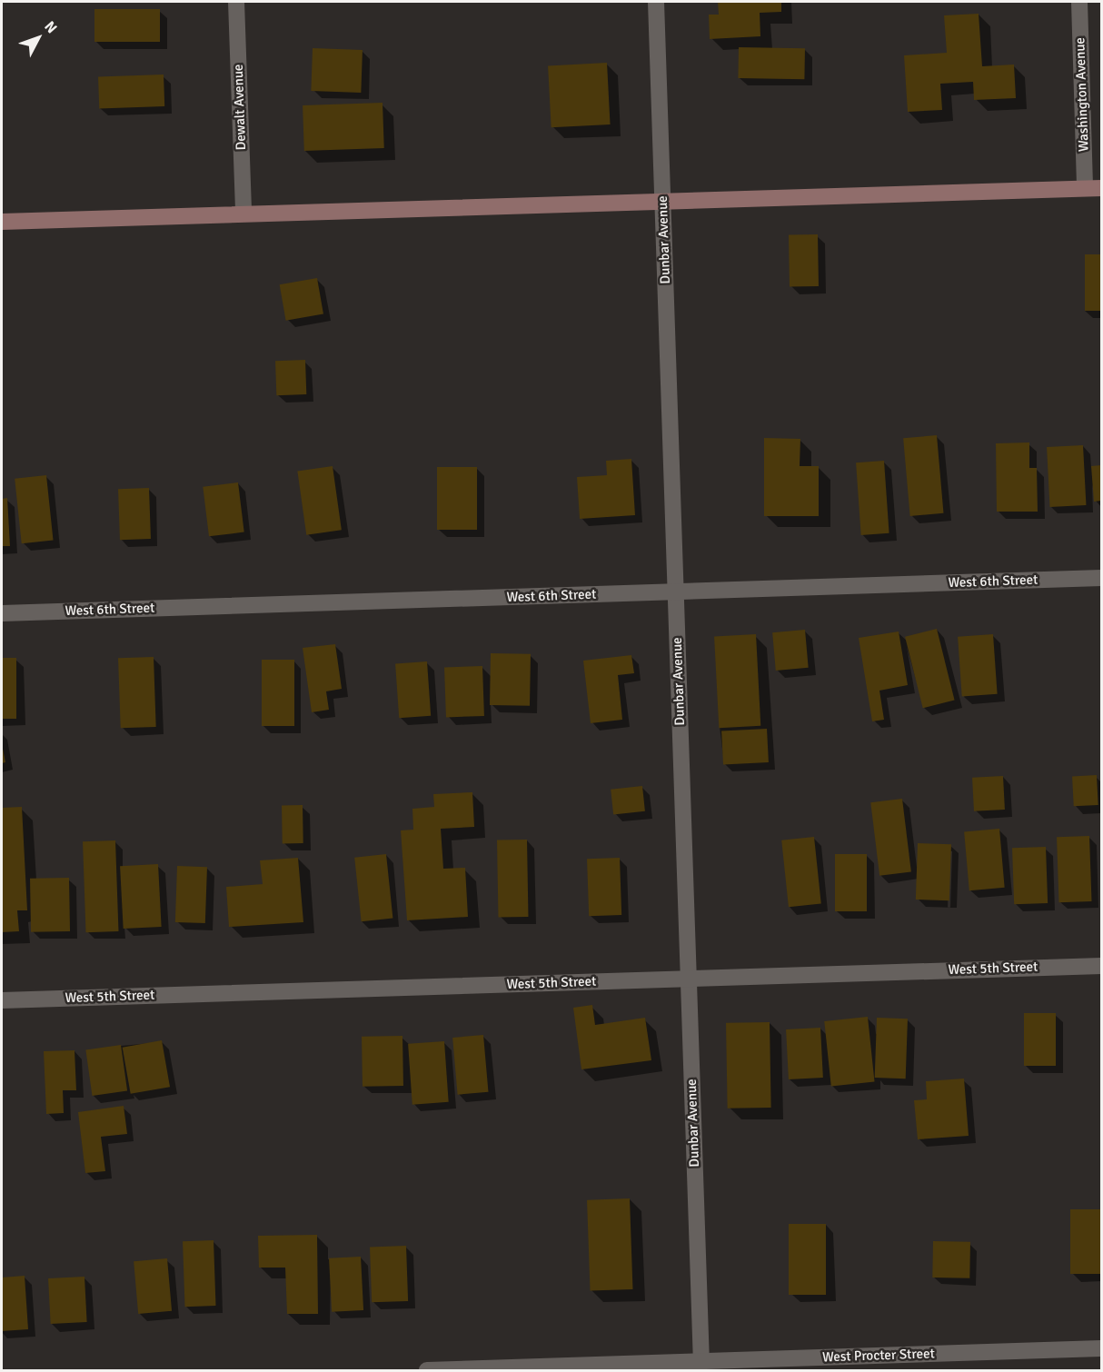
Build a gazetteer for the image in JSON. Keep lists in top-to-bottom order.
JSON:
{
  "streets": {
    "street": [
      "Washington Avenue",
      "Dewalt Avenue",
      "Dunbar Avenue",
      "West 6th Street",
      "West 5th Street",
      "West Procter Street"
    ]
  },
  "crossings": [
    ["Dunbar Avenue", "West 6th Street"],
    ["Dunbar Avenue", "West 5th Street"],
    ["Dunbar Avenue", "West Procter Street"]
  ],
  "north": "top right"
}
